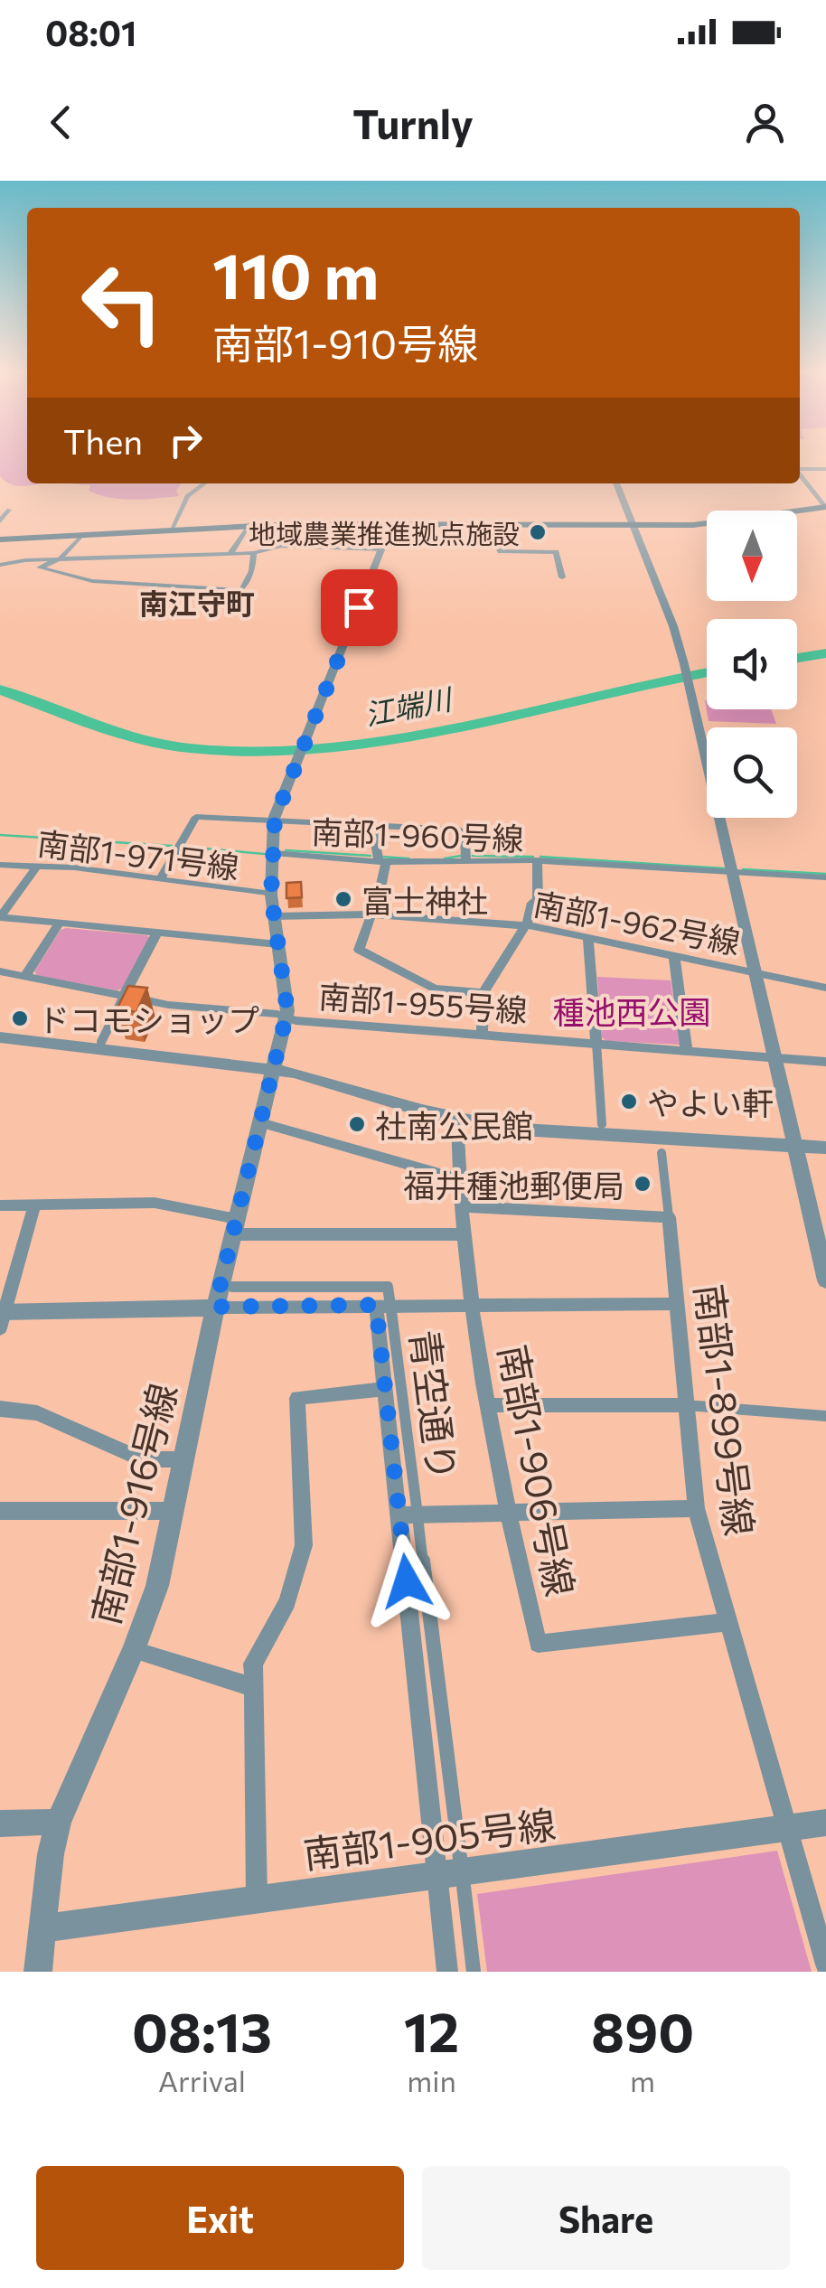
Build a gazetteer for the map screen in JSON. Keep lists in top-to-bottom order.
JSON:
{
  "streets": {
    "street": [
      "南部1-960号線",
      "南部1-971号線",
      "南部1-962号線",
      "南部1-955号線",
      "青空通り",
      "南部1-899号線",
      "南部1-906号線",
      "南部1-916号線",
      "南部1-905号線"
    ]
  },
  "crossings": [
    ["南部1-960号線", "南部1-962号線"],
    ["南部1-960号線", "南部1-955号線"],
    ["南部1-955号線", "南部1-916号線"],
    ["南部1-899号線", "南部1-906号線"],
    ["南部1-899号線", "南部1-905号線"],
    ["南部1-916号線", "南部1-905号線"]
  ],
  "districts": ["南江守町"],
  "water": ["江端川"],
  "parks": ["種池西公園"],
  "places": [
    "地域農業推進拠点施設",
    "富士神社",
    "ドコモショップ",
    "やよい軒",
    "社南公民館",
    "福井種池郵便局"
  ],
  "north": "bottom",
  "page": {
    "status": "08:01",
    "header": "Turnly",
    "turn": ["110 m", "南部1-910号線"],
    "then": "Then",
    "eta": [
      "08:13",
      "Arrival",
      "12",
      "min",
      "890",
      "m"
    ],
    "buttons": ["Exit", "Share"]
  }
}
